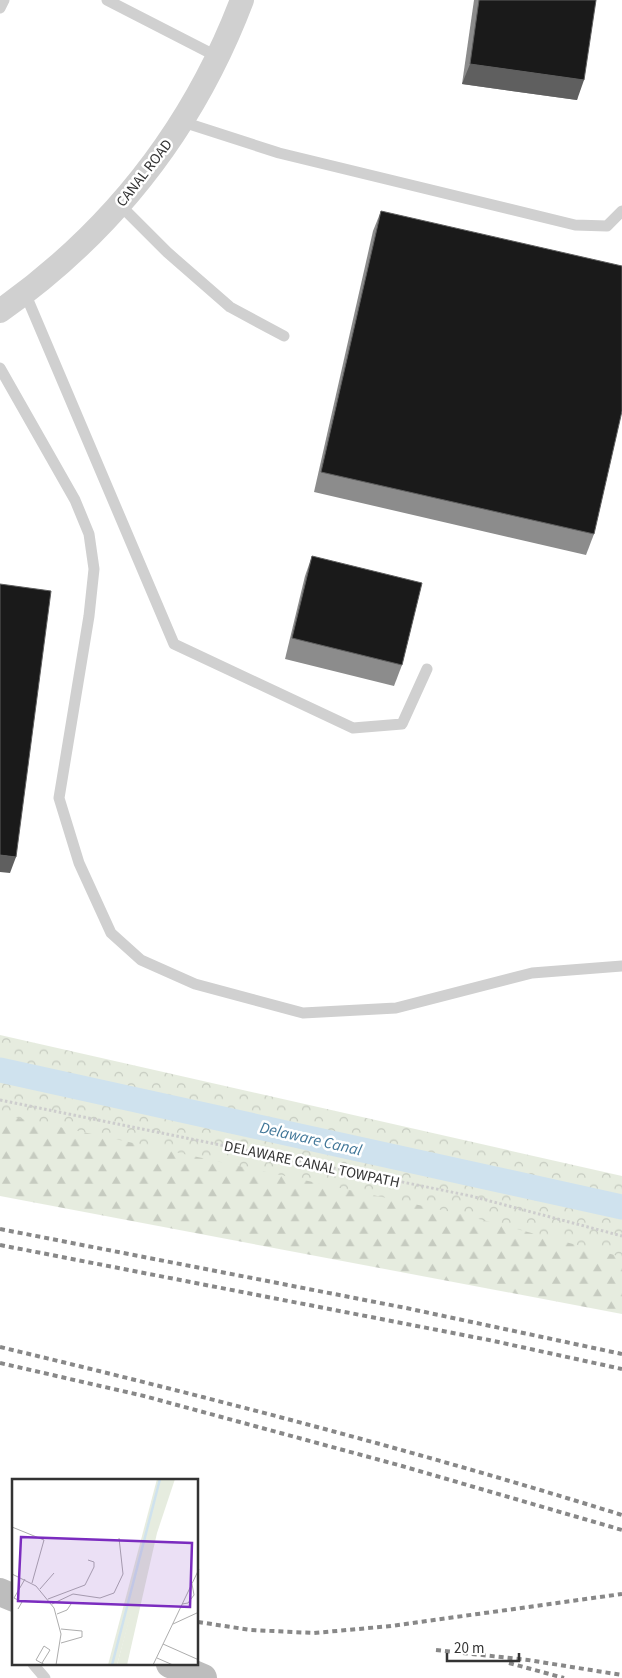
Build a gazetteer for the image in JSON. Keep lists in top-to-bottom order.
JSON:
{
  "streets": {
    "street": ["CANAL ROAD"],
    "path": ["DELAWARE CANAL TOWPATH"]
  },
  "water": ["Delaware Canal"],
  "scale_bar": "20 m"
}
